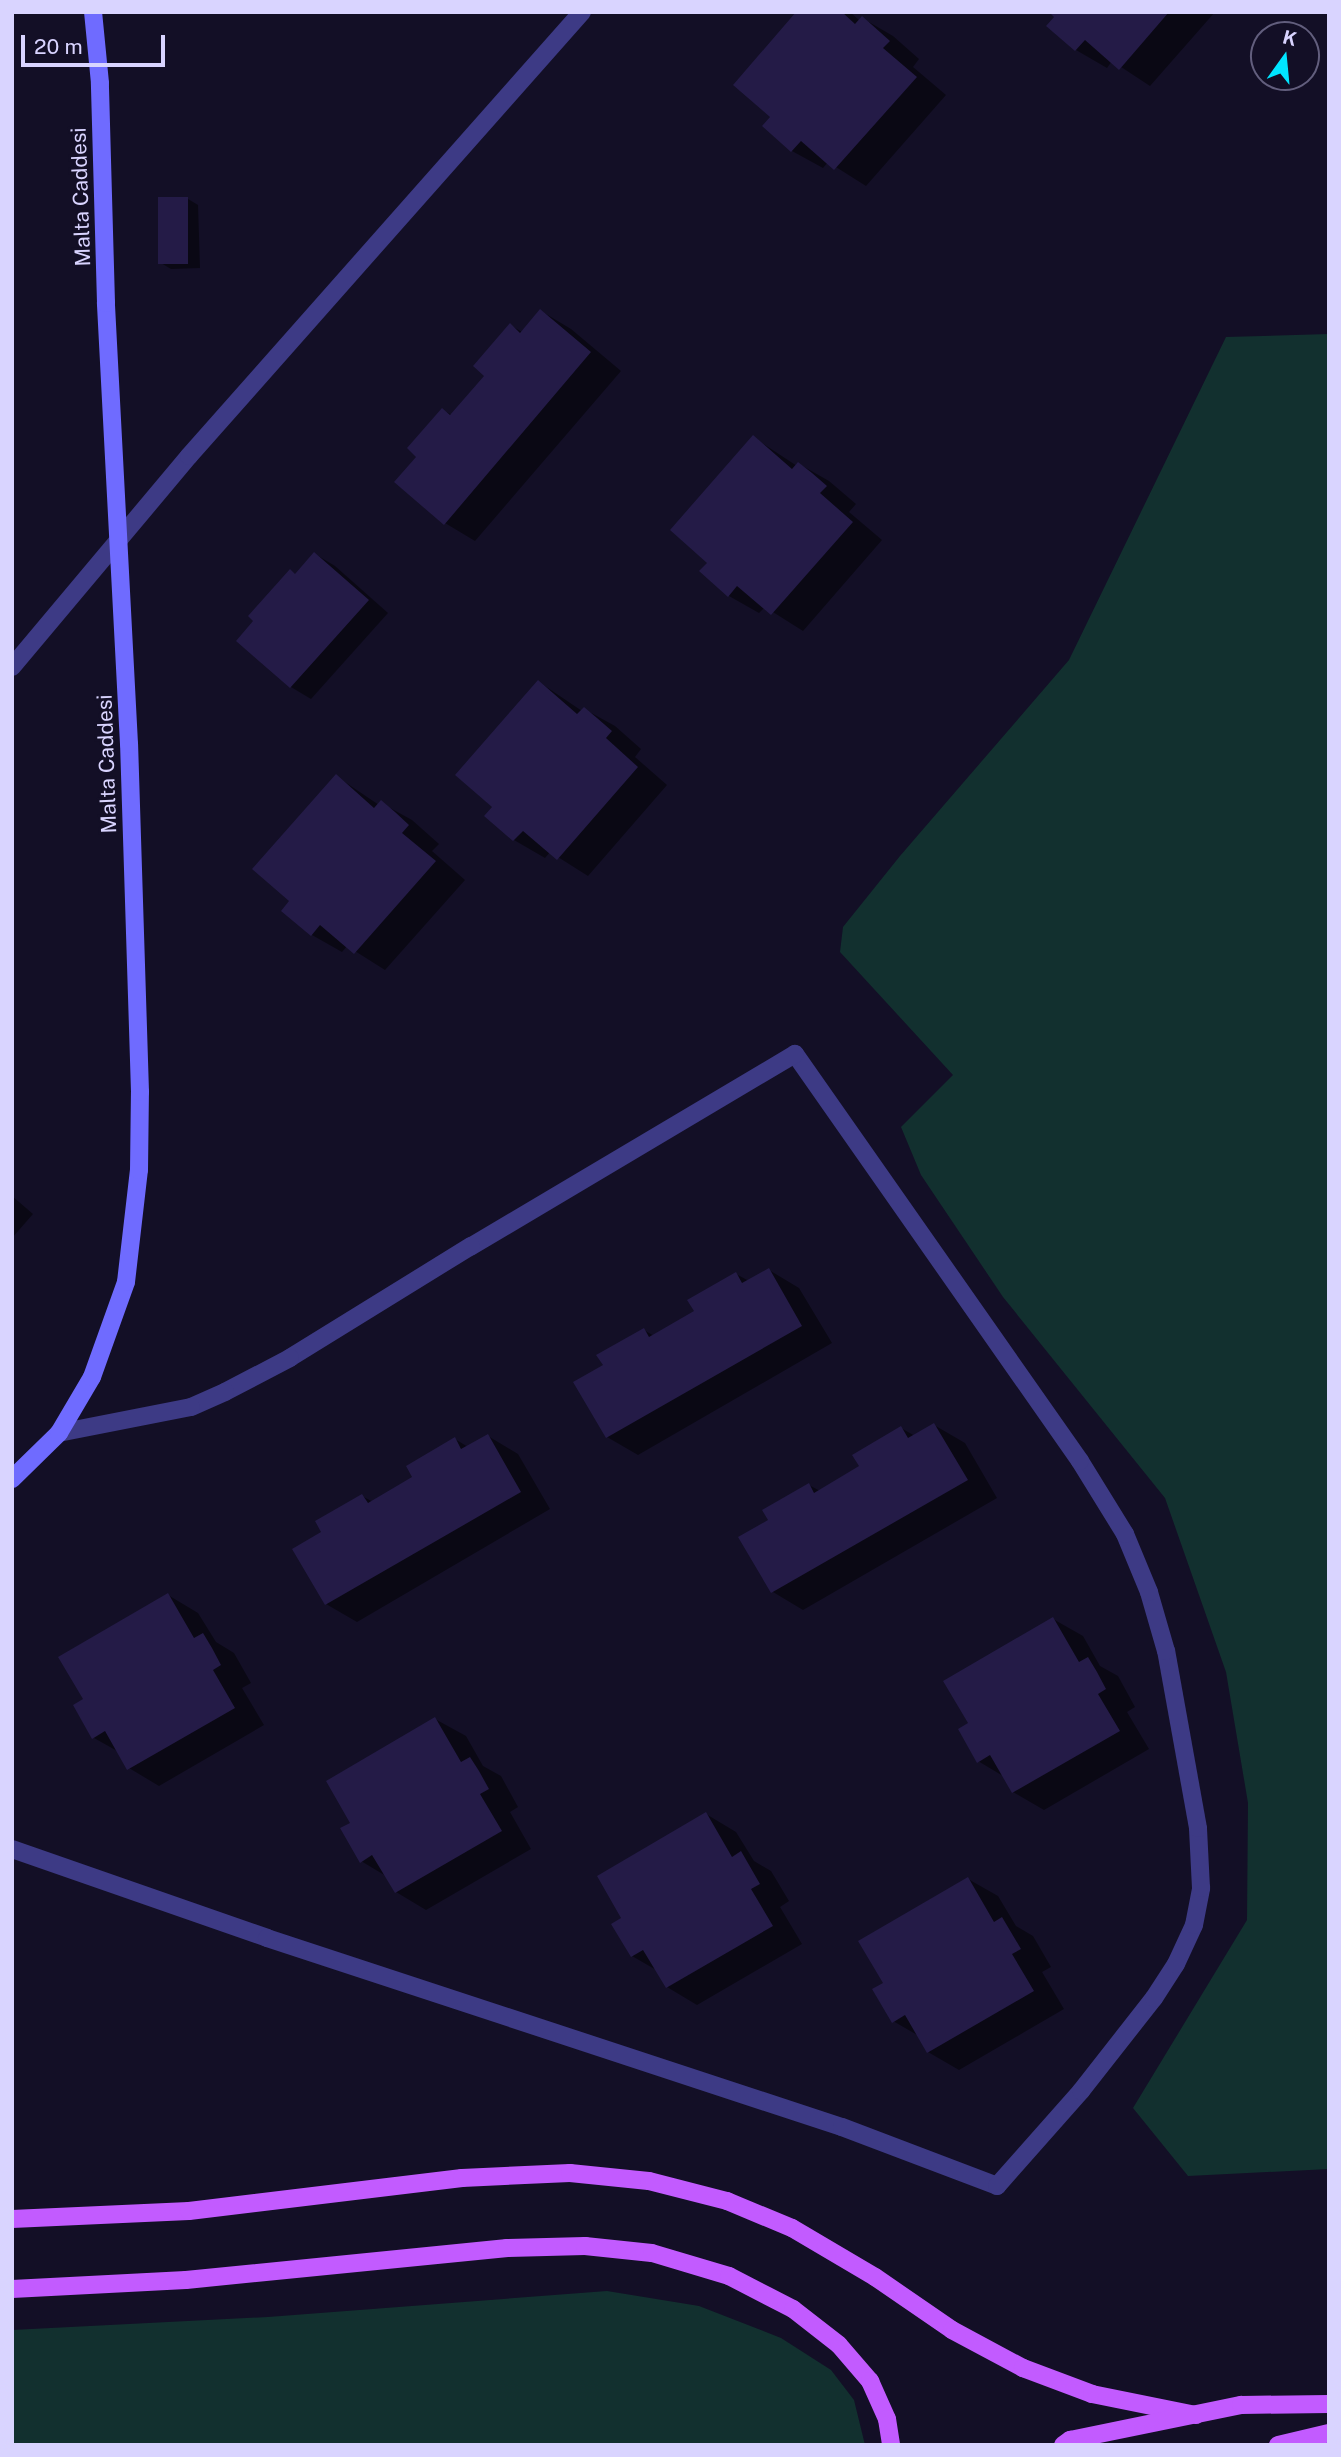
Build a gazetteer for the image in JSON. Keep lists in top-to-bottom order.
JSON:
{
  "streets": {
    "main road": ["Malta Caddesi"]
  },
  "scale_bar": "20 m",
  "north": "top"
}
